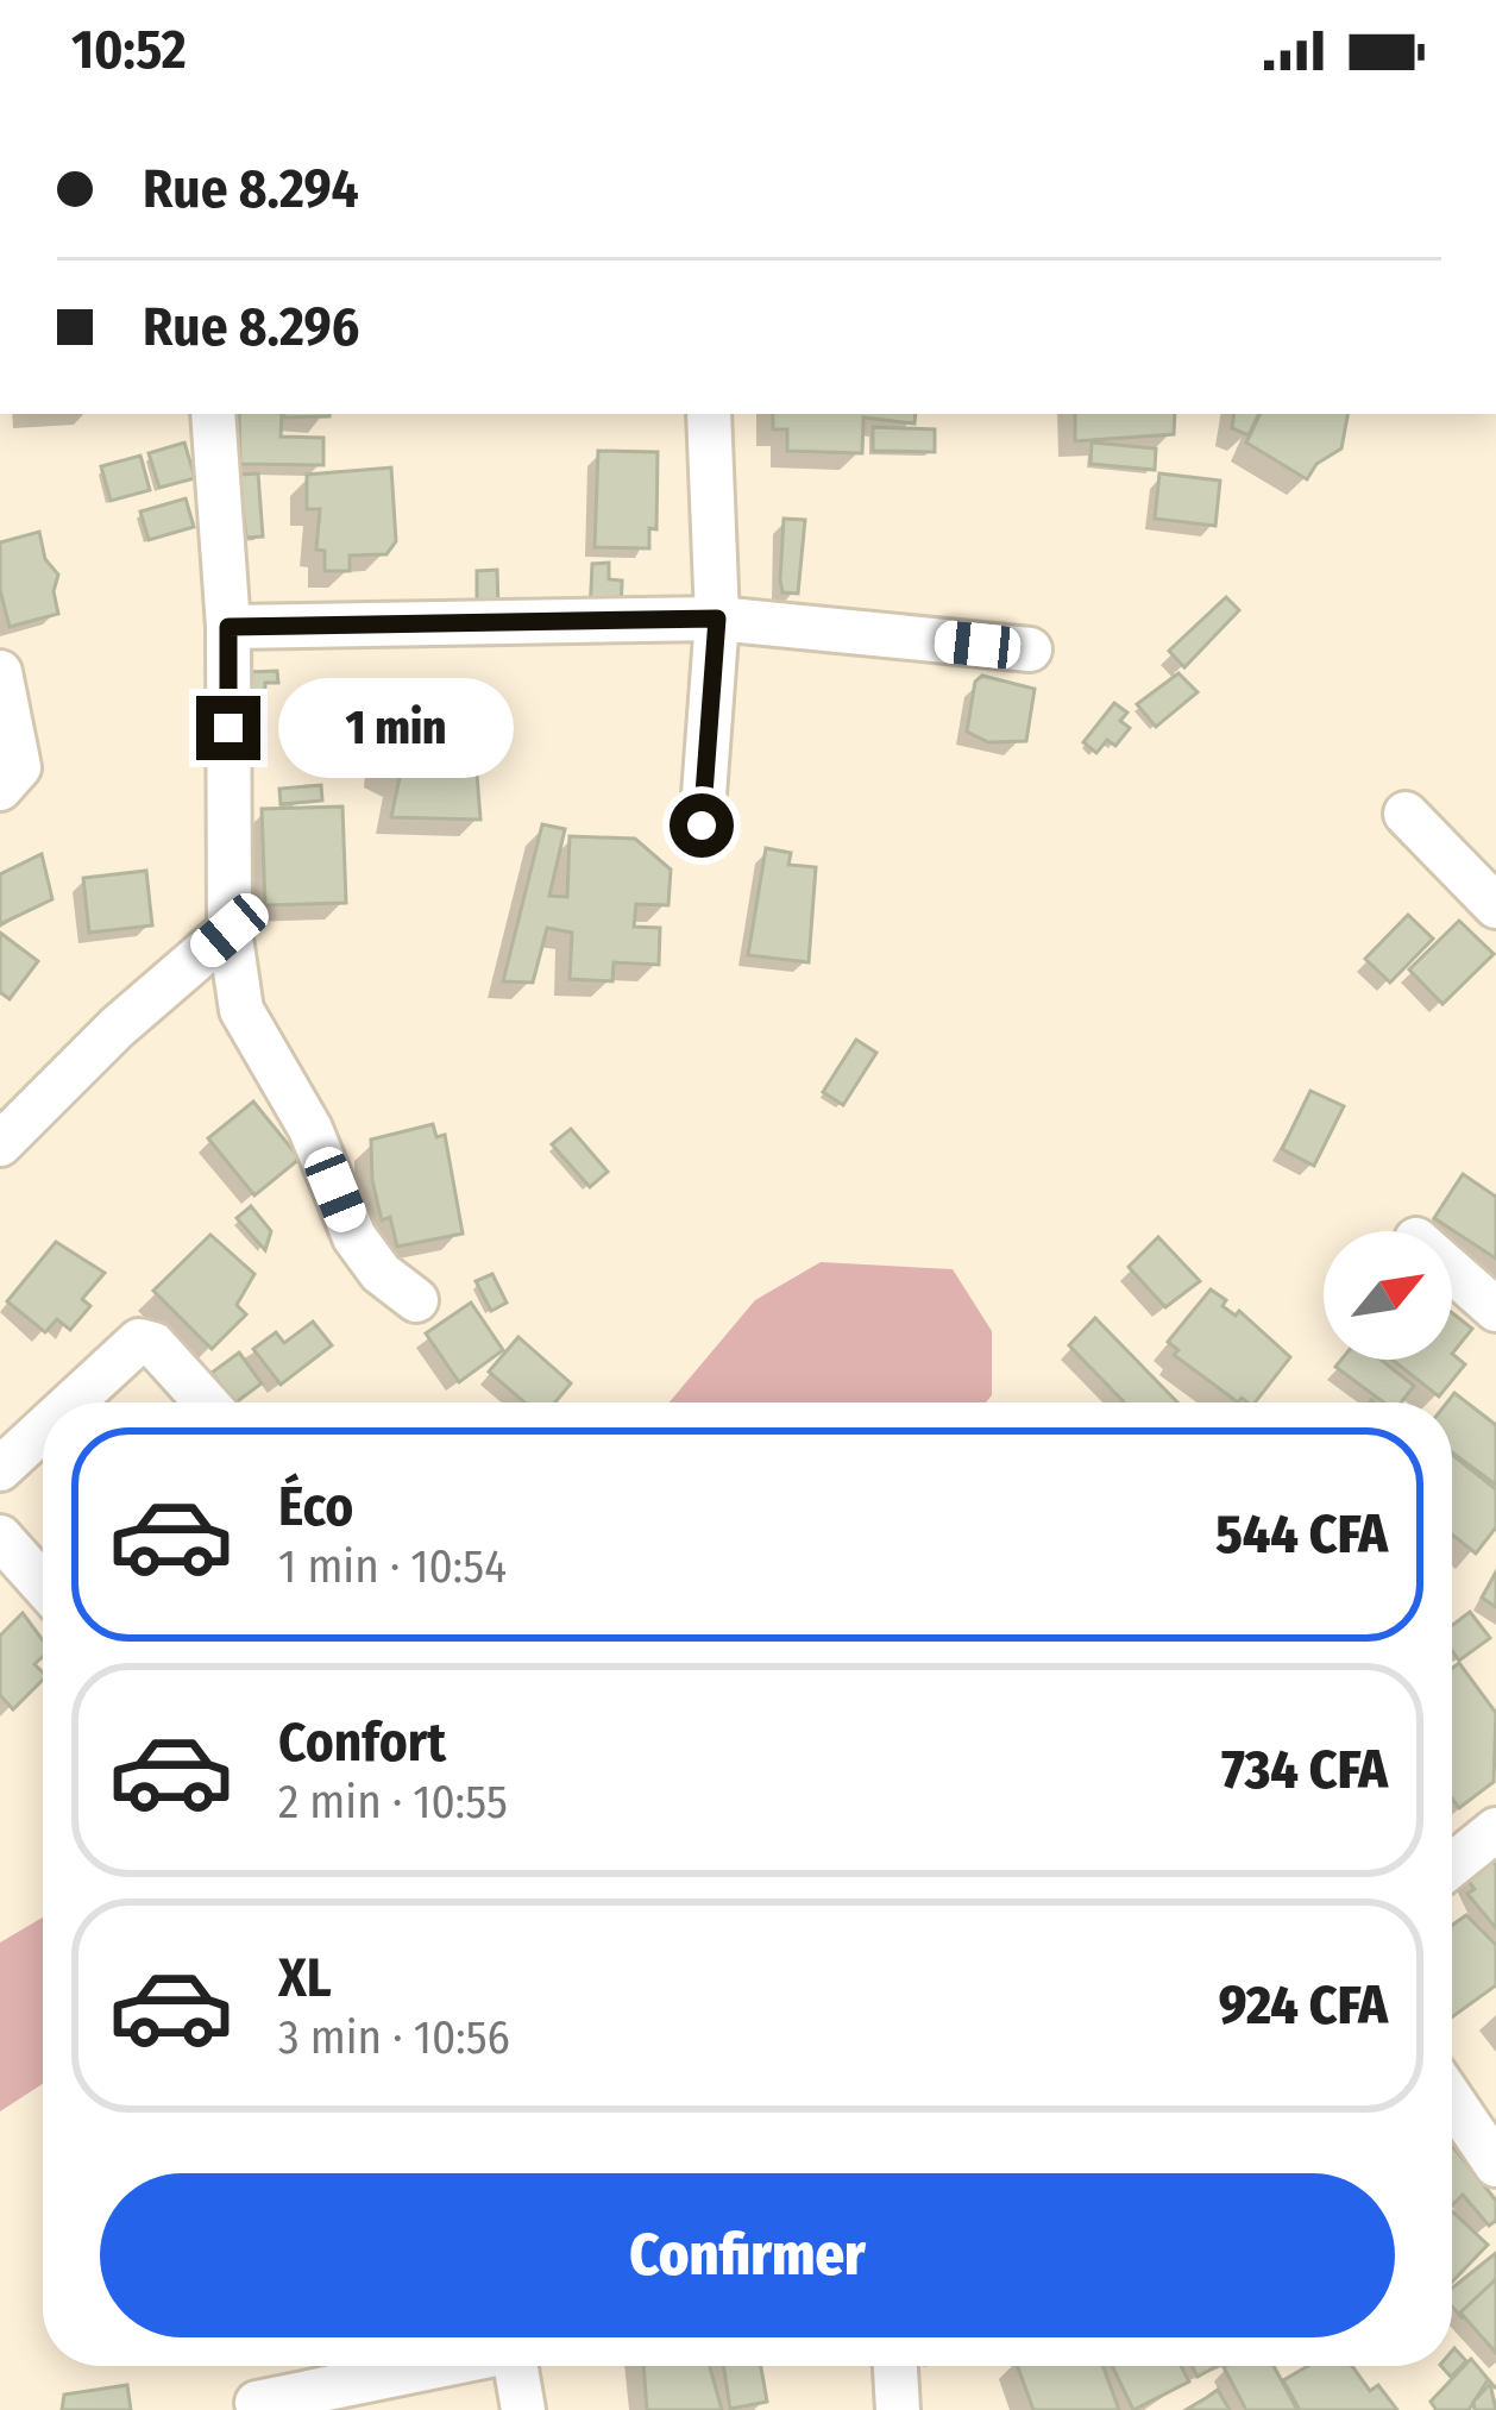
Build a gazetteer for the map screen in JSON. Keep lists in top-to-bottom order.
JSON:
{
  "north": "top right",
  "page": {
    "status": "10:52",
    "banner": ["Rue 8.294", "Rue 8.296"],
    "bubble": "1 min",
    "list": [
      {
        "name": "Éco",
        "note": "1 min · 10:54",
        "value": "544 CFA"
      },
      {
        "name": "Confort",
        "note": "2 min · 10:55",
        "value": "734 CFA"
      },
      {
        "name": "XL",
        "note": "3 min · 10:56",
        "value": "924 CFA"
      }
    ],
    "buttons": "Confirmer"
  }
}
